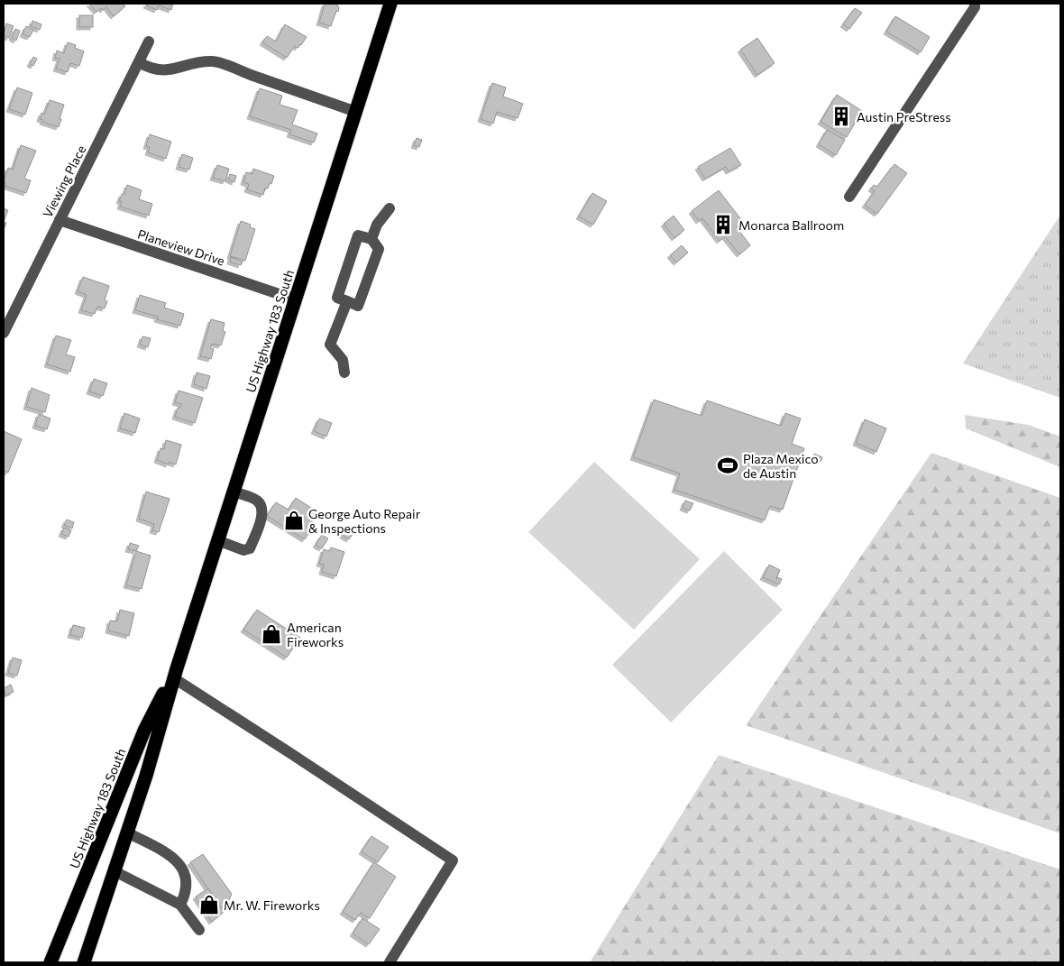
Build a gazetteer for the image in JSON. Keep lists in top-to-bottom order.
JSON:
{
  "streets": {
    "highway": ["US Highway 183 South"],
    "street": ["Viewing Place", "Planeview Drive"]
  },
  "crossings": [
    ["Viewing Place", "Planeview Drive"],
    ["Planeview Drive", "US Highway 183 South"]
  ],
  "places": {
    "building": ["Austin PreStress", "Monarca Ballroom"],
    "sports": ["Plaza Mexico de Austin"],
    "shop": ["George Auto Repair & Inspections", "American Fireworks", "Mr. W. Fireworks"]
  }
}
